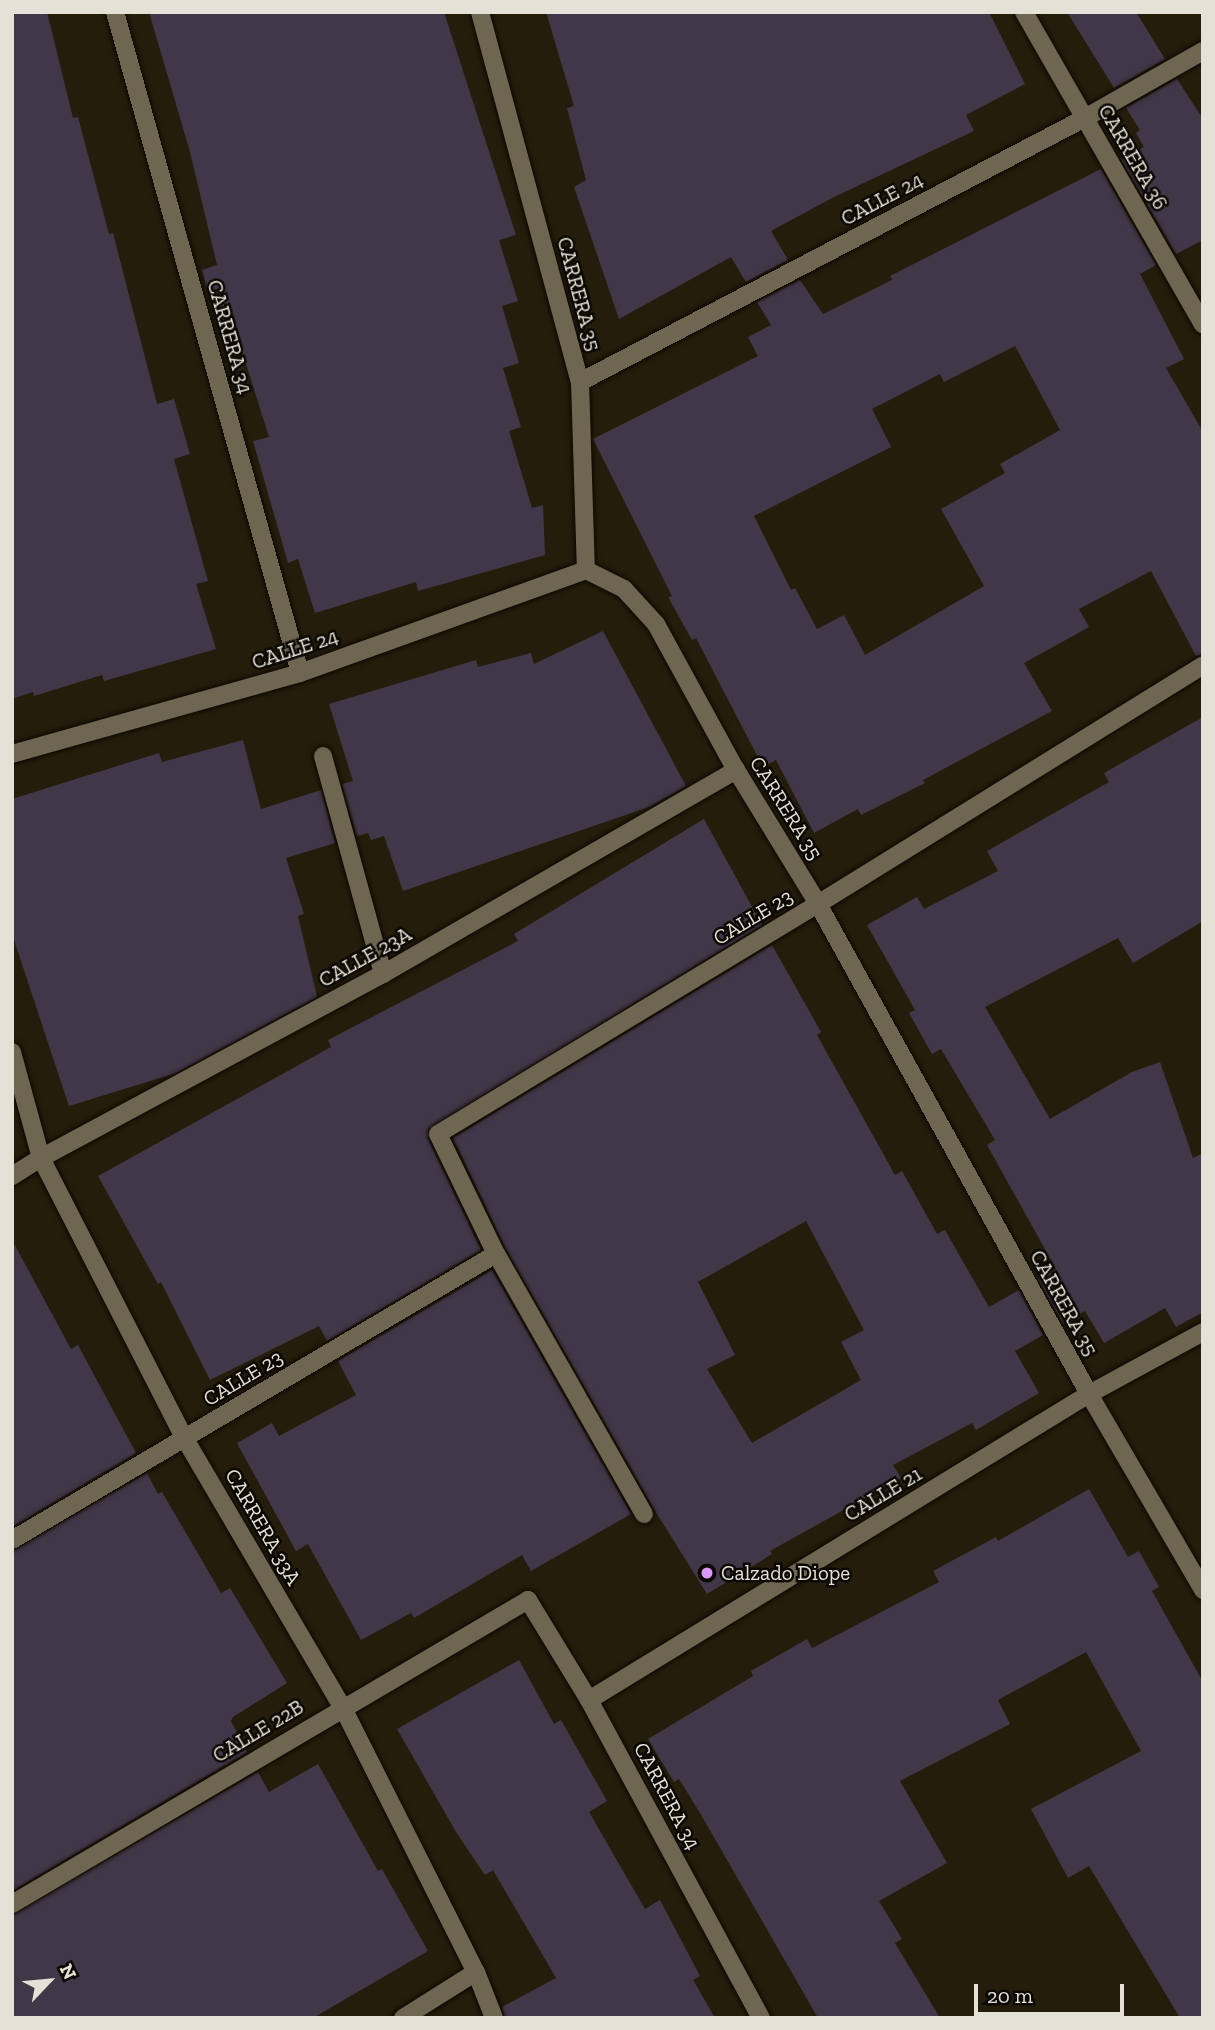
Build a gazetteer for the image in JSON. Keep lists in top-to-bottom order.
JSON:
{
  "streets": {
    "street": [
      "CARRERA 36",
      "CALLE 24",
      "CARRERA 35",
      "CARRERA 34",
      "CALLE 23",
      "CALLE 23A",
      "CALLE 21",
      "CARRERA 33A",
      "CALLE 22B"
    ]
  },
  "crossings": [
    ["CARRERA 36", "CALLE 24"],
    ["CALLE 24", "CARRERA 35"],
    ["CALLE 24", "CARRERA 34"],
    ["CARRERA 35", "CALLE 23"],
    ["CARRERA 35", "CALLE 23A"],
    ["CARRERA 35", "CALLE 21"],
    ["CARRERA 34", "CALLE 21"],
    ["CARRERA 34", "CALLE 22B"],
    ["CALLE 23", "CARRERA 33A"],
    ["CALLE 23A", "CARRERA 33A"],
    ["CARRERA 33A", "CALLE 22B"]
  ],
  "places": ["Calzado Diope"],
  "scale_bar": "20 m",
  "north": "top right"
}
